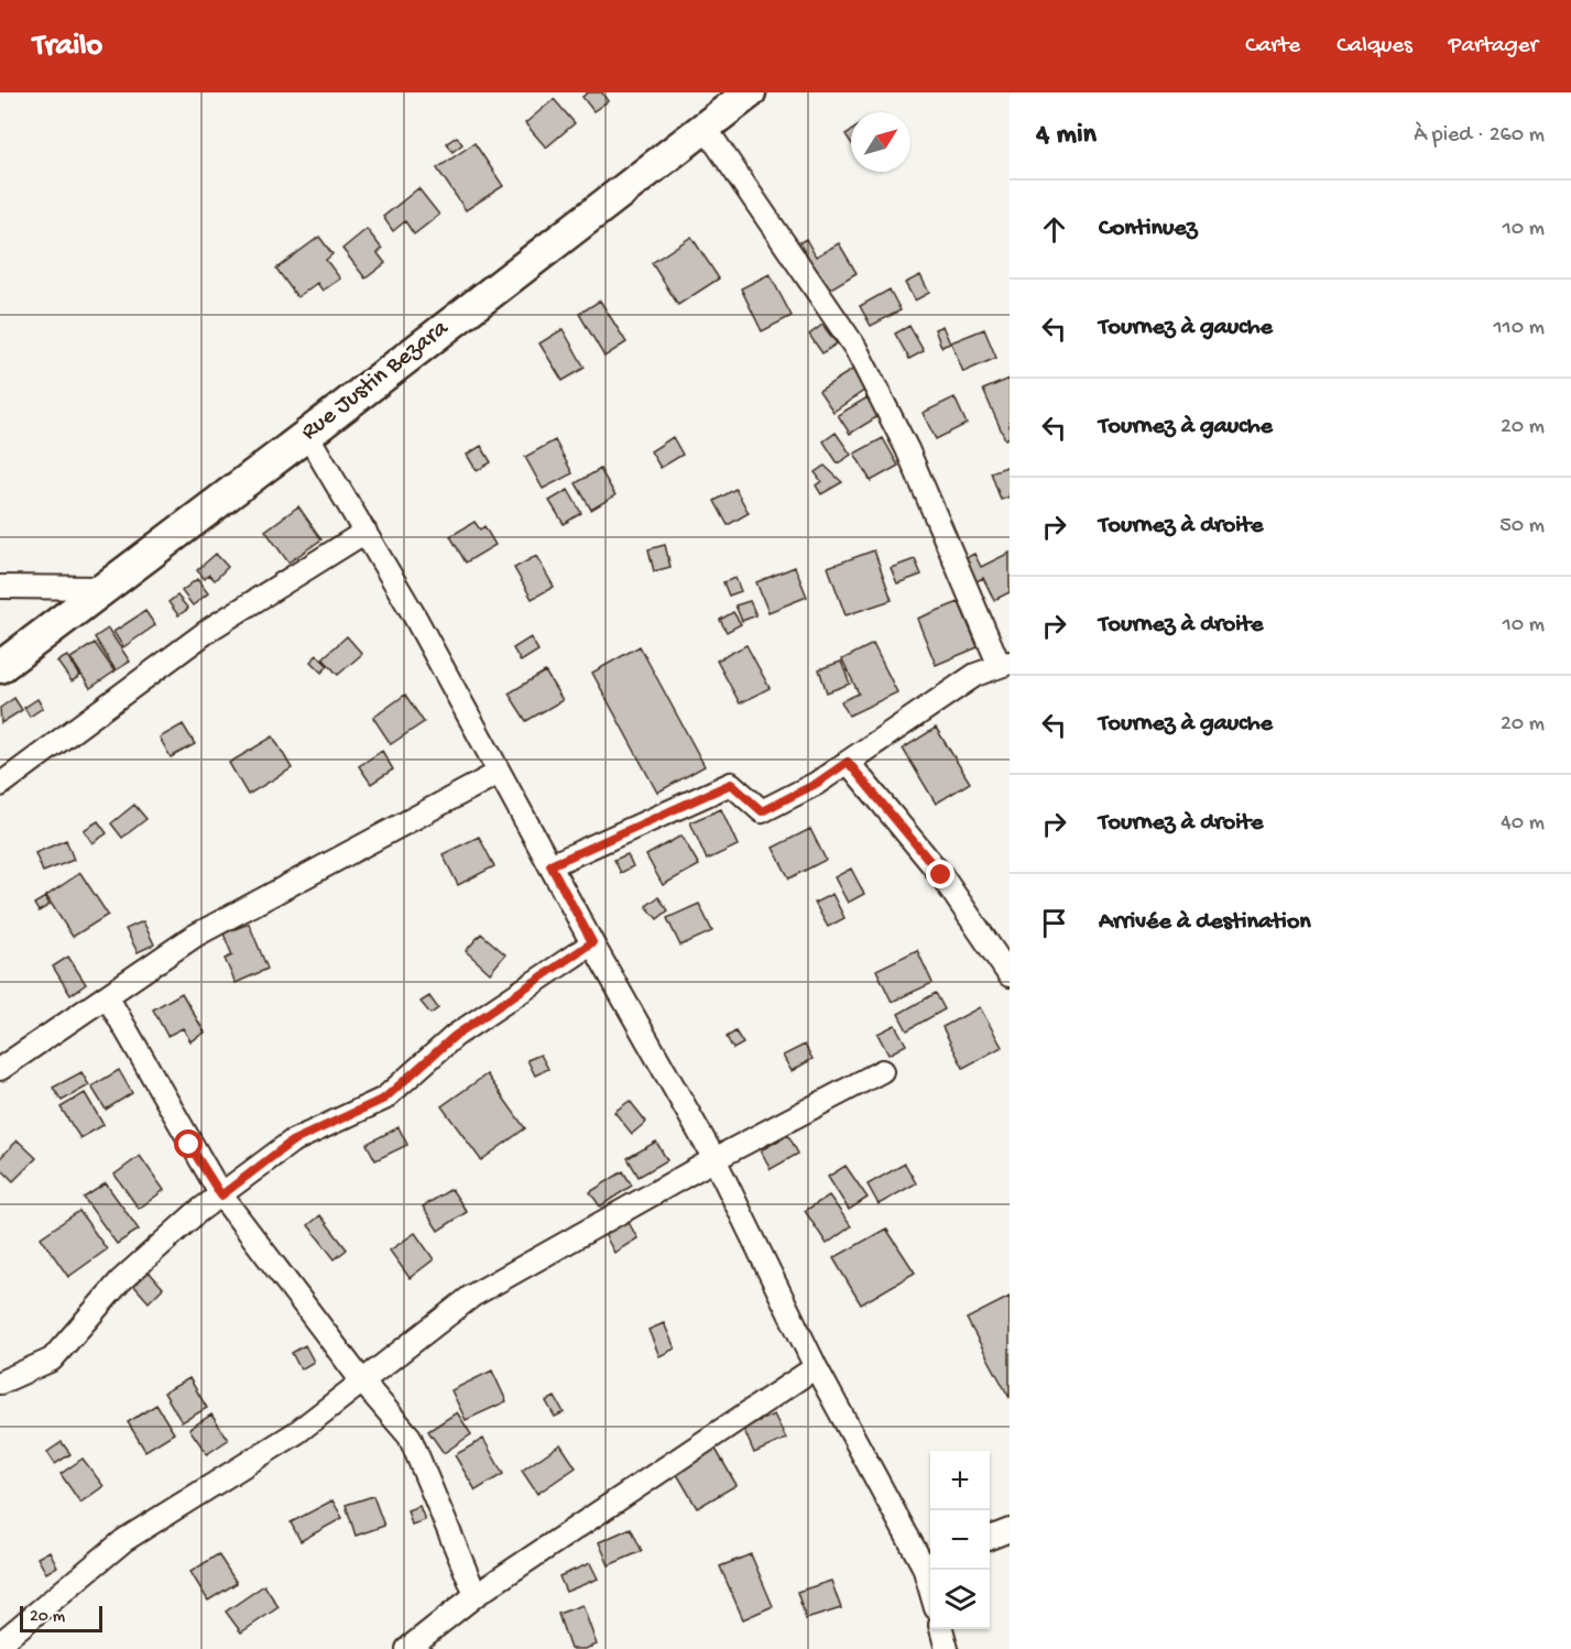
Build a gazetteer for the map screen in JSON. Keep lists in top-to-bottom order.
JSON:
{
  "streets": {
    "street": ["Rue Justin Bezara"]
  },
  "scale_bar": "20 m",
  "north": "top right",
  "page": {
    "header": "Trailo",
    "nav": ["Carte", "Calques", "Partager"],
    "heading": ["4 min", "À pied · 260 m"],
    "list": [
      ["Continuez", "10 m"],
      ["Tournez à gauche", "110 m"],
      ["Tournez à gauche", "20 m"],
      ["Tournez à droite", "50 m"],
      ["Tournez à droite", "10 m"],
      ["Tournez à gauche", "20 m"],
      ["Tournez à droite", "40 m"],
      "Arrivée à destination"
    ],
    "map_buttons": ["+", "−"],
    "scale": "20 m"
  }
}
